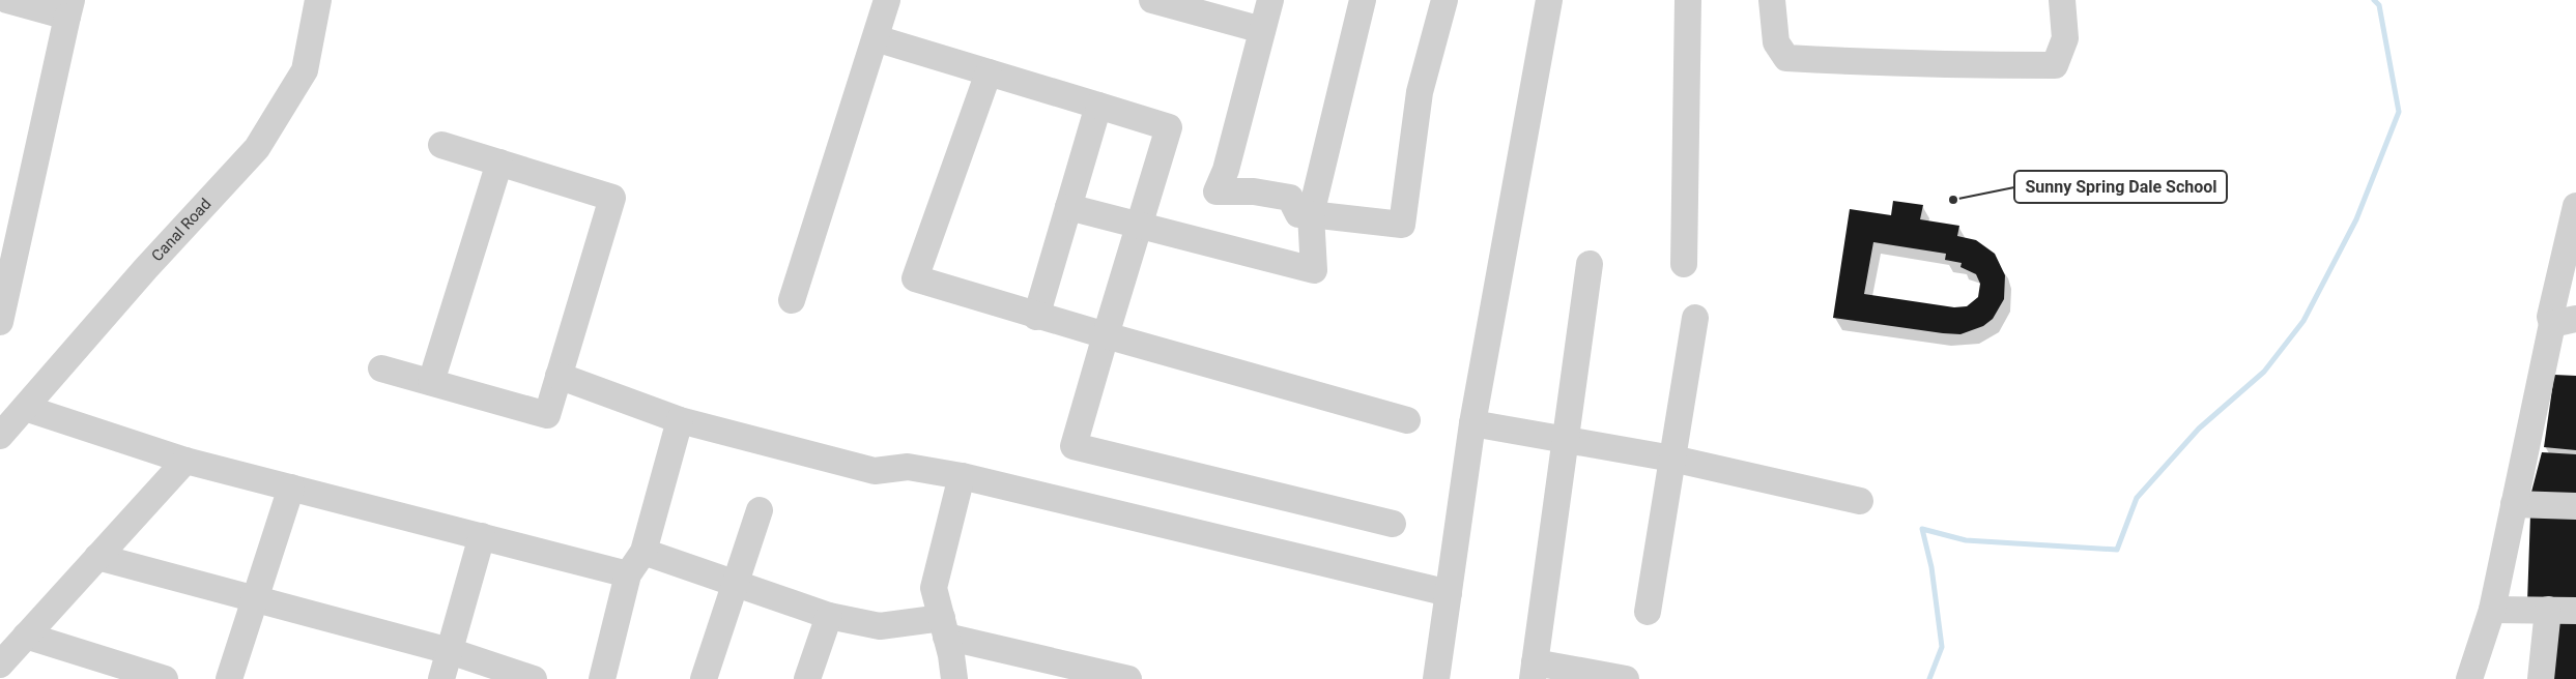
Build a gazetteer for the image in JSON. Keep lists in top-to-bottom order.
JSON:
{
  "streets": {
    "street": ["Canal Road"]
  },
  "places": ["Sunny Spring Dale School"]
}
